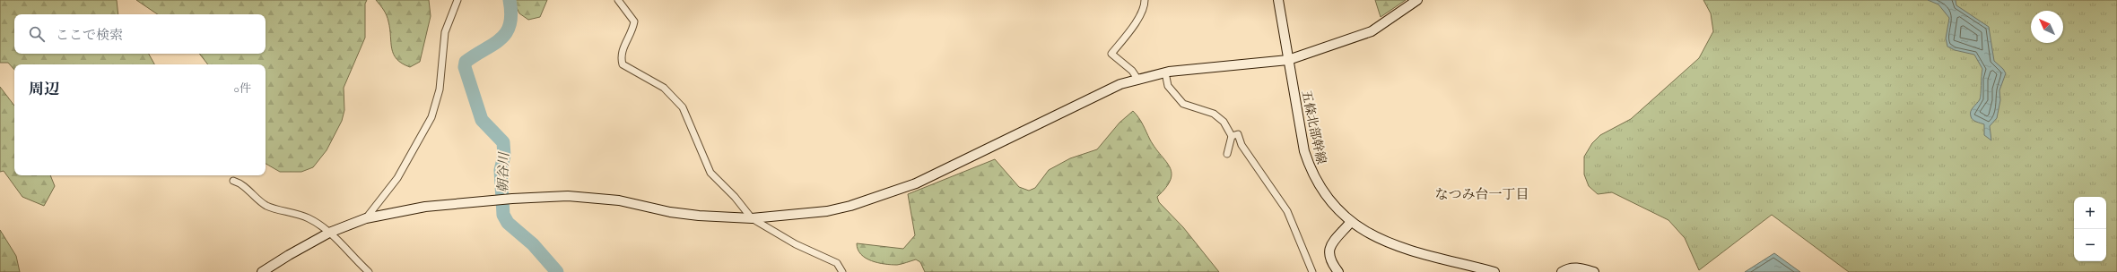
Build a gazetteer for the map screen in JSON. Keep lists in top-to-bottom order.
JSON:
{
  "streets": {
    "street": ["五條北部幹線"]
  },
  "districts": ["なつみ台一丁目"],
  "water": ["朝谷川"],
  "north": "top left",
  "page": {
    "search": "ここで検索",
    "heading": ["周辺", "0件"],
    "map_buttons": ["+", "−"]
  }
}
